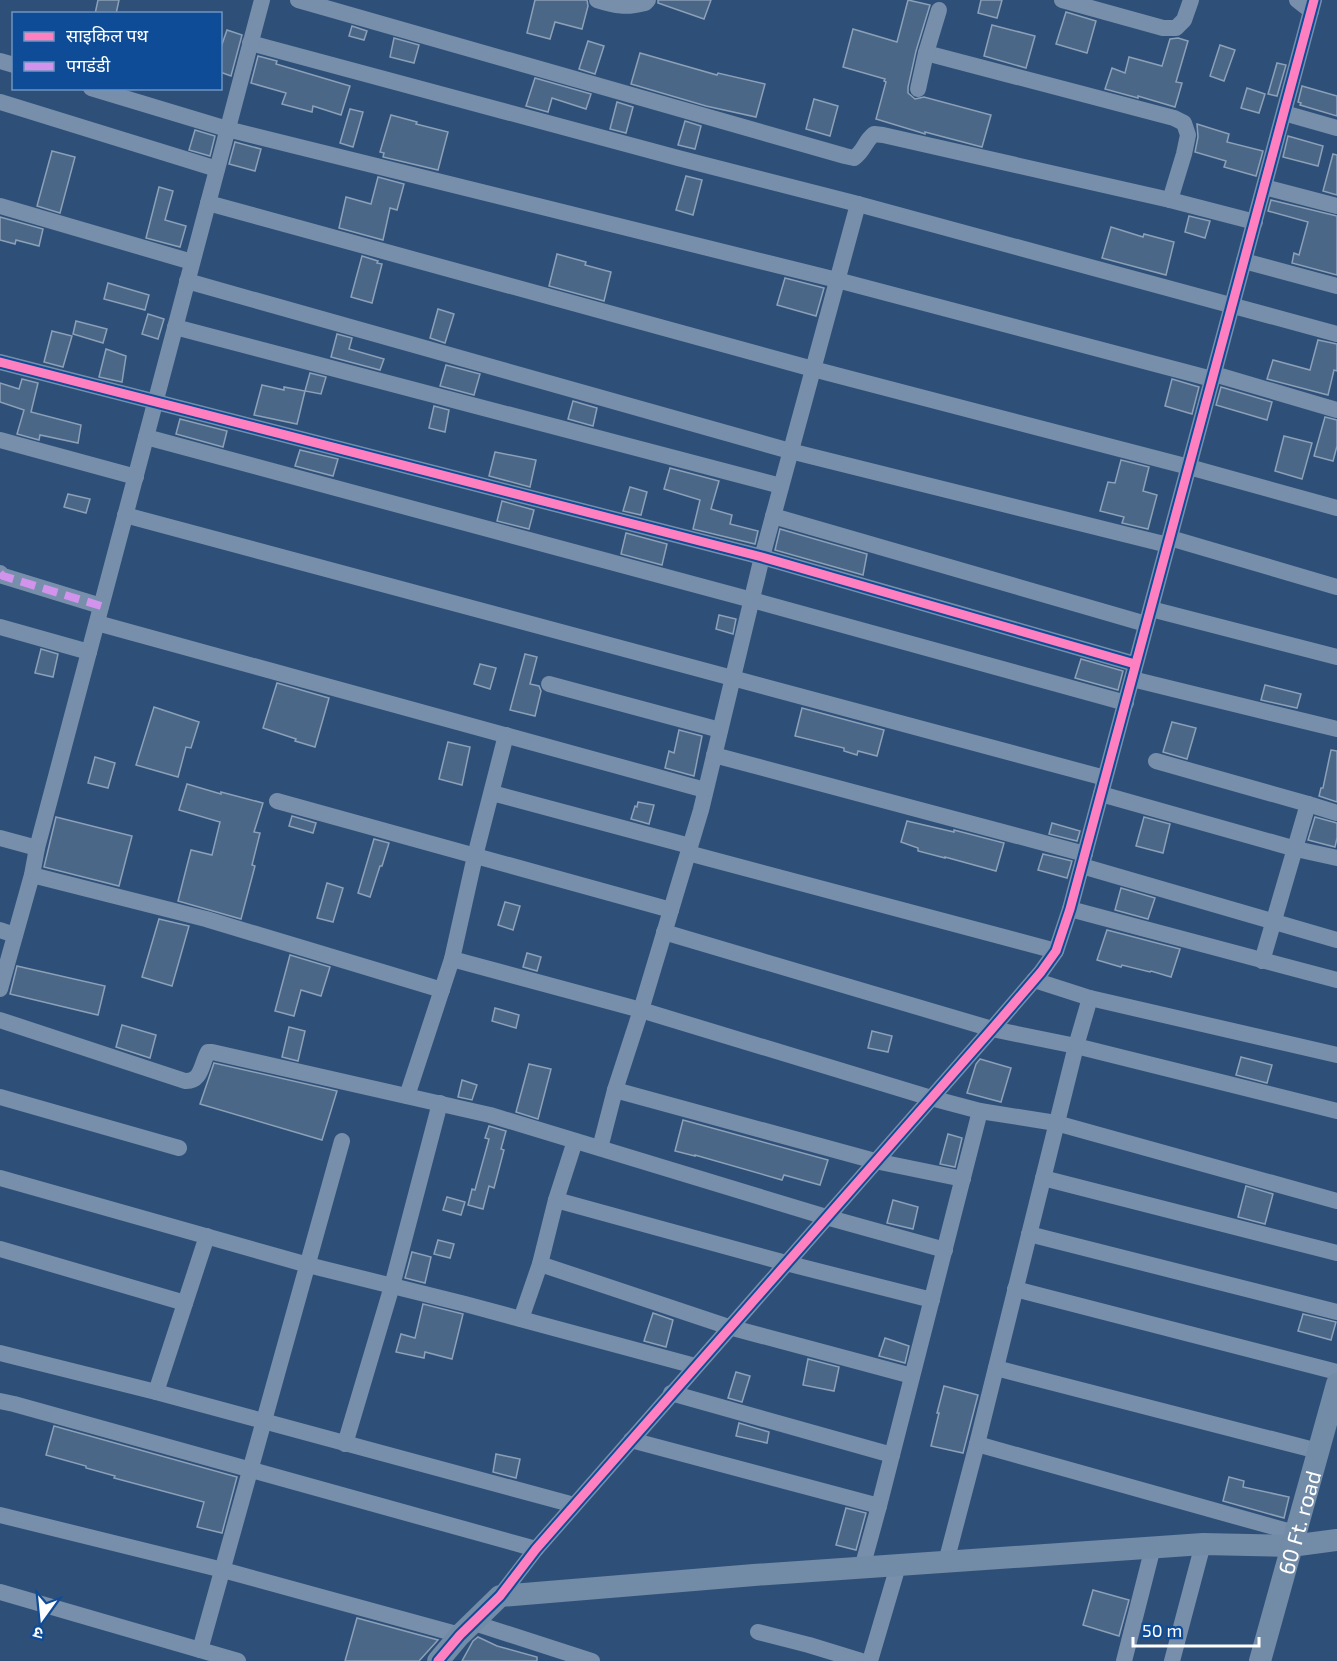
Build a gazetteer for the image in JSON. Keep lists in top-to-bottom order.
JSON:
{
  "streets": {
    "street": ["60 Ft. road"]
  },
  "legend": ["साइकिल पथ", "पगडंडी"],
  "scale_bar": "50 m",
  "north": "bottom"
}
